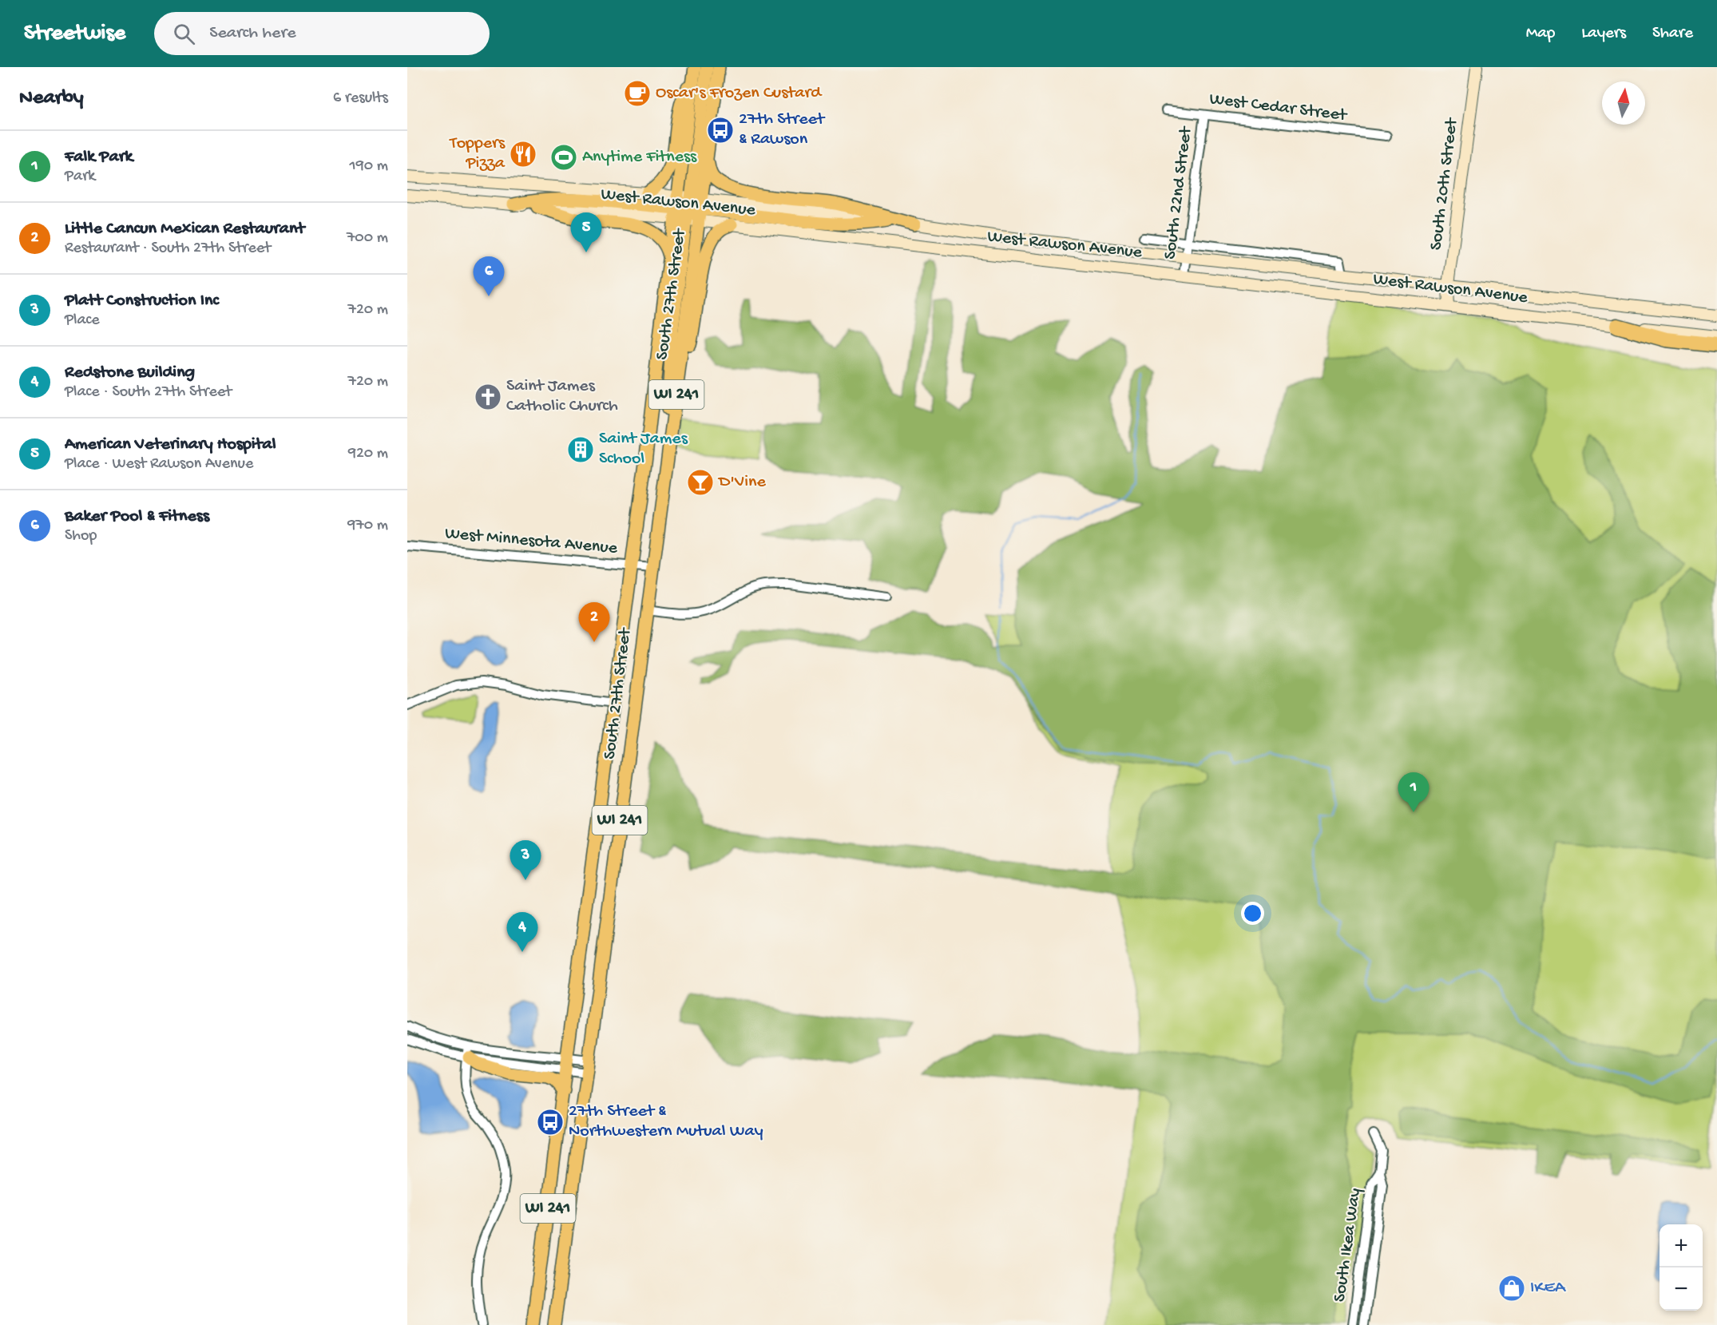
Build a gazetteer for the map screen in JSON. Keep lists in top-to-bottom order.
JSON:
{
  "streets": {
    "main road": [
      "South 20th Street",
      "West Rawson Avenue",
      "South 27th Street",
      "WI 241"
    ],
    "street": [
      "West Cedar Street",
      "South 22nd Street",
      "West Minnesota Avenue",
      "South Ikea Way"
    ]
  },
  "crossings": [
    ["West Cedar Street", "South 22nd Street"],
    ["South 20th Street", "West Rawson Avenue"],
    ["South 22nd Street", "West Rawson Avenue"],
    ["West Rawson Avenue", "South 27th Street"],
    ["South 27th Street", "West Minnesota Avenue"]
  ],
  "places": {
    "cafe": ["Oscar's Frozen Custard"],
    "bus stop": ["27th Street & Rawson", "27th Street & Northwestern Mutual Way"],
    "restaurant": ["Toppers Pizza"],
    "sports": ["Anytime Fitness"],
    "church": ["Saint James Catholic Church"],
    "building": ["Saint James School"],
    "bar": ["D'Vine"],
    "shop": ["IKEA"]
  },
  "north": "top",
  "page": {
    "header": "Streetwise",
    "search": "Search here",
    "nav": ["Map", "Layers", "Share"],
    "heading": ["Nearby", "6 results"],
    "list": [
      {
        "mark": "1",
        "name": "Falk Park",
        "note": "Park",
        "value": "190 m"
      },
      {
        "mark": "2",
        "name": "Little Cancun Mexican Restaurant",
        "note": "Restaurant · South 27th Street",
        "value": "700 m"
      },
      {
        "mark": "3",
        "name": "Platt Construction Inc",
        "note": "Place",
        "value": "720 m"
      },
      {
        "mark": "4",
        "name": "Redstone Building",
        "note": "Place · South 27th Street",
        "value": "720 m"
      },
      {
        "mark": "5",
        "name": "American Veterinary Hospital",
        "note": "Place · West Rawson Avenue",
        "value": "920 m"
      },
      {
        "mark": "6",
        "name": "Baker Pool & Fitness",
        "note": "Shop",
        "value": "970 m"
      }
    ],
    "pins": [
      "5",
      "6",
      "2",
      "1",
      "3",
      "4"
    ],
    "map_buttons": ["+", "−"]
  }
}
